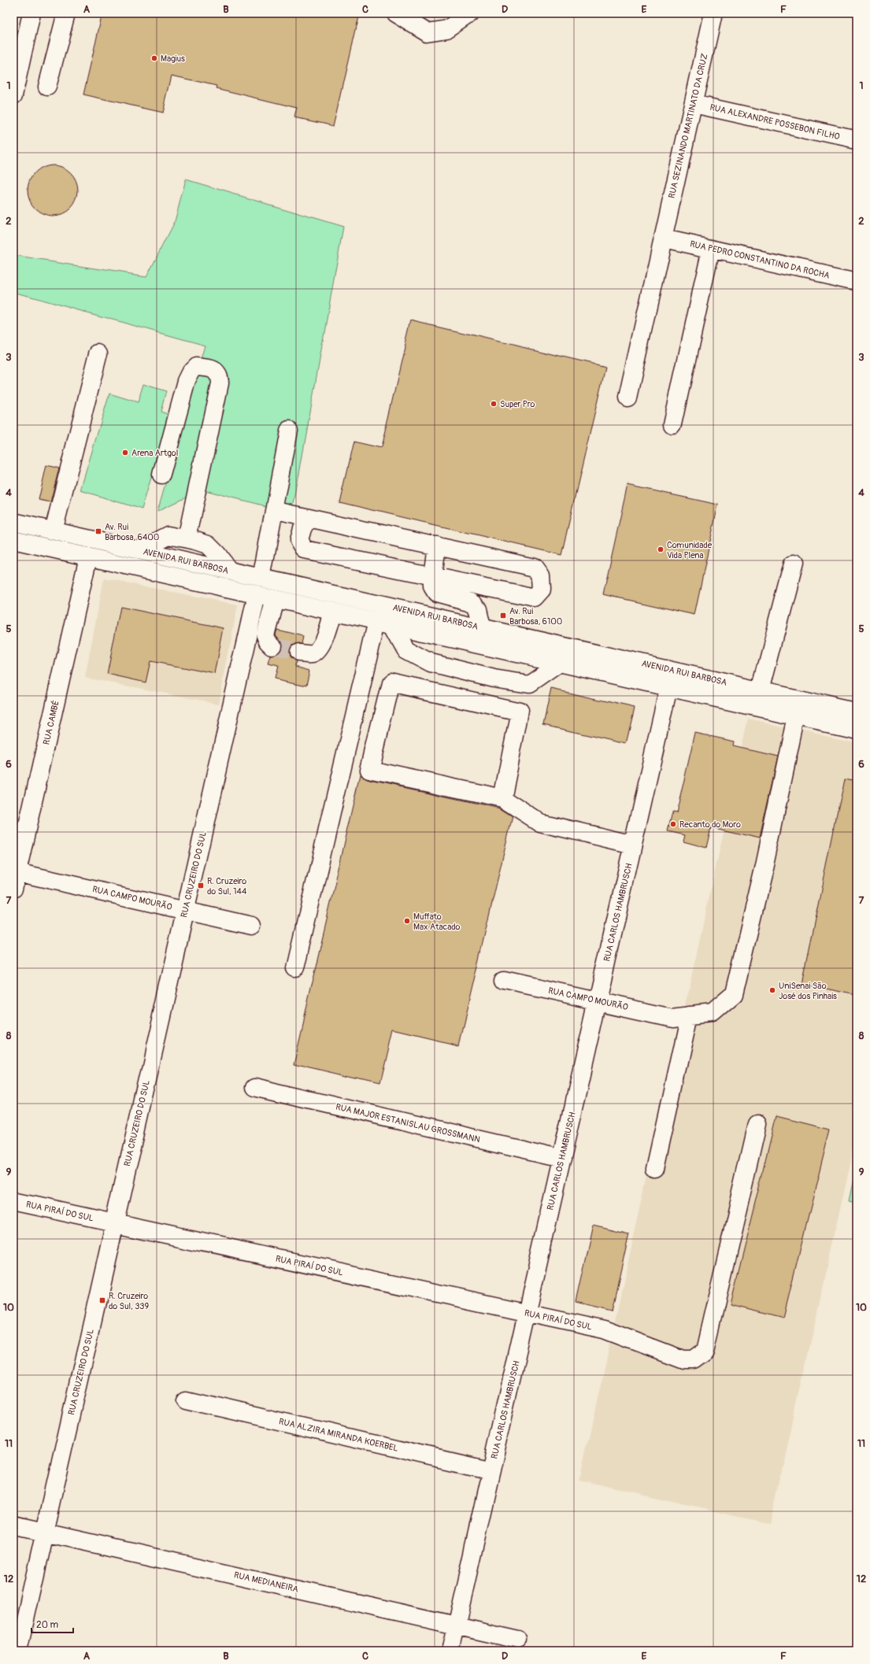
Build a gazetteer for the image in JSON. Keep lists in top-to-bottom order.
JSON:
{
  "streets": {
    "street": [
      "RUA ALEXANDRE POSSEBON FILHO",
      "RUA SEZINANDO MARTINATO DA CRUZ",
      "RUA PEDRO CONSTANTINO DA ROCHA",
      "AVENIDA RUI BARBOSA",
      "RUA CAMBÉ",
      "RUA CRUZEIRO DO SUL",
      "RUA CAMPO MOURÃO",
      "RUA CARLOS HAMBRUSCH",
      "RUA MAJOR ESTANISLAU GROSSMANN",
      "RUA PIRAÍ DO SUL",
      "RUA ALZIRA MIRANDA KOERBEL",
      "RUA MEDIANEIRA"
    ]
  },
  "crossings": [
    ["RUA ALEXANDRE POSSEBON FILHO", "RUA SEZINANDO MARTINATO DA CRUZ"],
    ["RUA SEZINANDO MARTINATO DA CRUZ", "RUA PEDRO CONSTANTINO DA ROCHA"],
    ["AVENIDA RUI BARBOSA", "RUA CAMBÉ"],
    ["AVENIDA RUI BARBOSA", "RUA CRUZEIRO DO SUL"],
    ["AVENIDA RUI BARBOSA", "RUA CAMPO MOURÃO"],
    ["AVENIDA RUI BARBOSA", "RUA CARLOS HAMBRUSCH"],
    ["RUA CAMBÉ", "RUA CAMPO MOURÃO"],
    ["RUA CRUZEIRO DO SUL", "RUA CAMPO MOURÃO"],
    ["RUA CRUZEIRO DO SUL", "RUA PIRAÍ DO SUL"],
    ["RUA CRUZEIRO DO SUL", "RUA MEDIANEIRA"],
    ["RUA CAMPO MOURÃO", "RUA CARLOS HAMBRUSCH"],
    ["RUA CARLOS HAMBRUSCH", "RUA MAJOR ESTANISLAU GROSSMANN"],
    ["RUA CARLOS HAMBRUSCH", "RUA PIRAÍ DO SUL"],
    ["RUA CARLOS HAMBRUSCH", "RUA ALZIRA MIRANDA KOERBEL"],
    ["RUA CARLOS HAMBRUSCH", "RUA MEDIANEIRA"]
  ],
  "places": {
    "other": [
      "Magius",
      "Super Pro",
      "Arena Artgol",
      "Comunidade Vida Plena",
      "Recanto do Moro",
      "Muffato Max Atacado",
      "UniSenai São José dos Pinhais"
    ],
    "transit": [
      "Av. Rui Barbosa, 6400",
      "Av. Rui Barbosa, 6100",
      "R. Cruzeiro do Sul, 144",
      "R. Cruzeiro do Sul, 339"
    ]
  },
  "scale_bar": "20 m",
  "grid": {
    "columns": [
      "A",
      "B",
      "C",
      "D",
      "E",
      "F"
    ],
    "rows": [
      "1",
      "2",
      "3",
      "4",
      "5",
      "6",
      "7",
      "8",
      "9",
      "10",
      "11",
      "12"
    ]
  }
}
